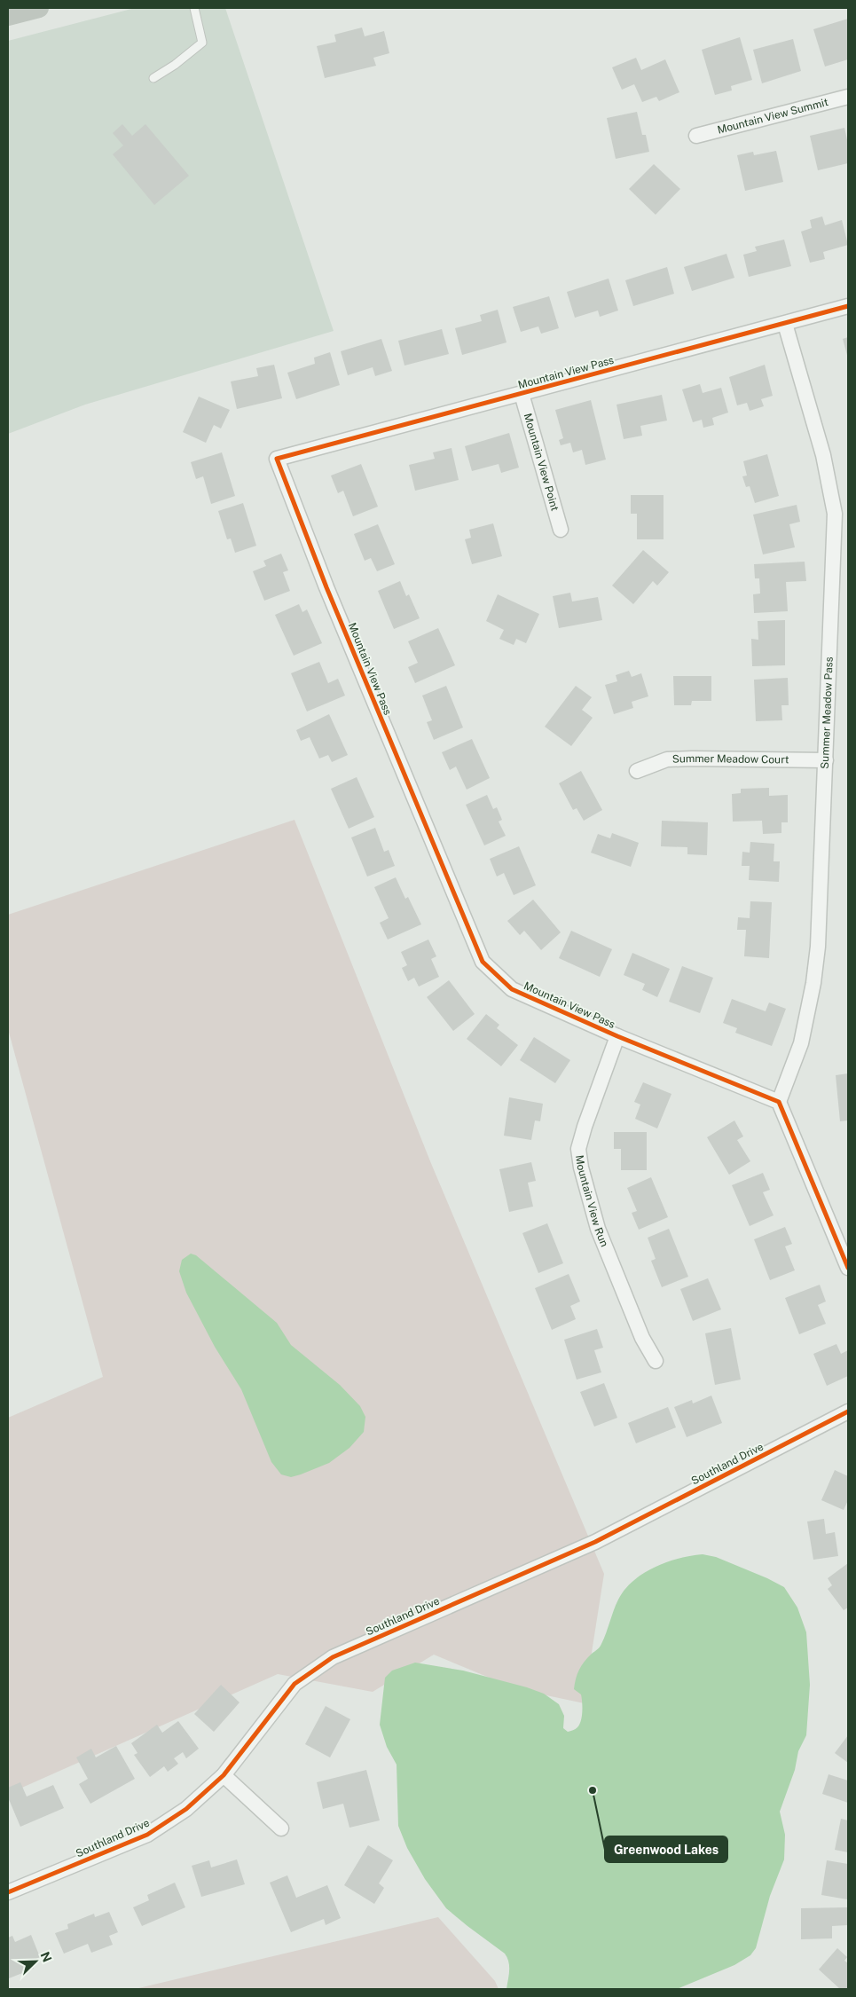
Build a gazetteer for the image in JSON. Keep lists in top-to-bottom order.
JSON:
{
  "streets": {
    "street": [
      "Mountain View Summit",
      "Mountain View Pass",
      "Mountain View Point",
      "Summer Meadow Pass",
      "Summer Meadow Court",
      "Mountain View Run",
      "Southland Drive"
    ]
  },
  "crossings": [
    ["Mountain View Pass", "Mountain View Point"],
    ["Mountain View Pass", "Summer Meadow Pass"],
    ["Mountain View Pass", "Mountain View Run"],
    ["Summer Meadow Pass", "Summer Meadow Court"]
  ],
  "places": ["Greenwood Lakes"],
  "north": "top right"
}
